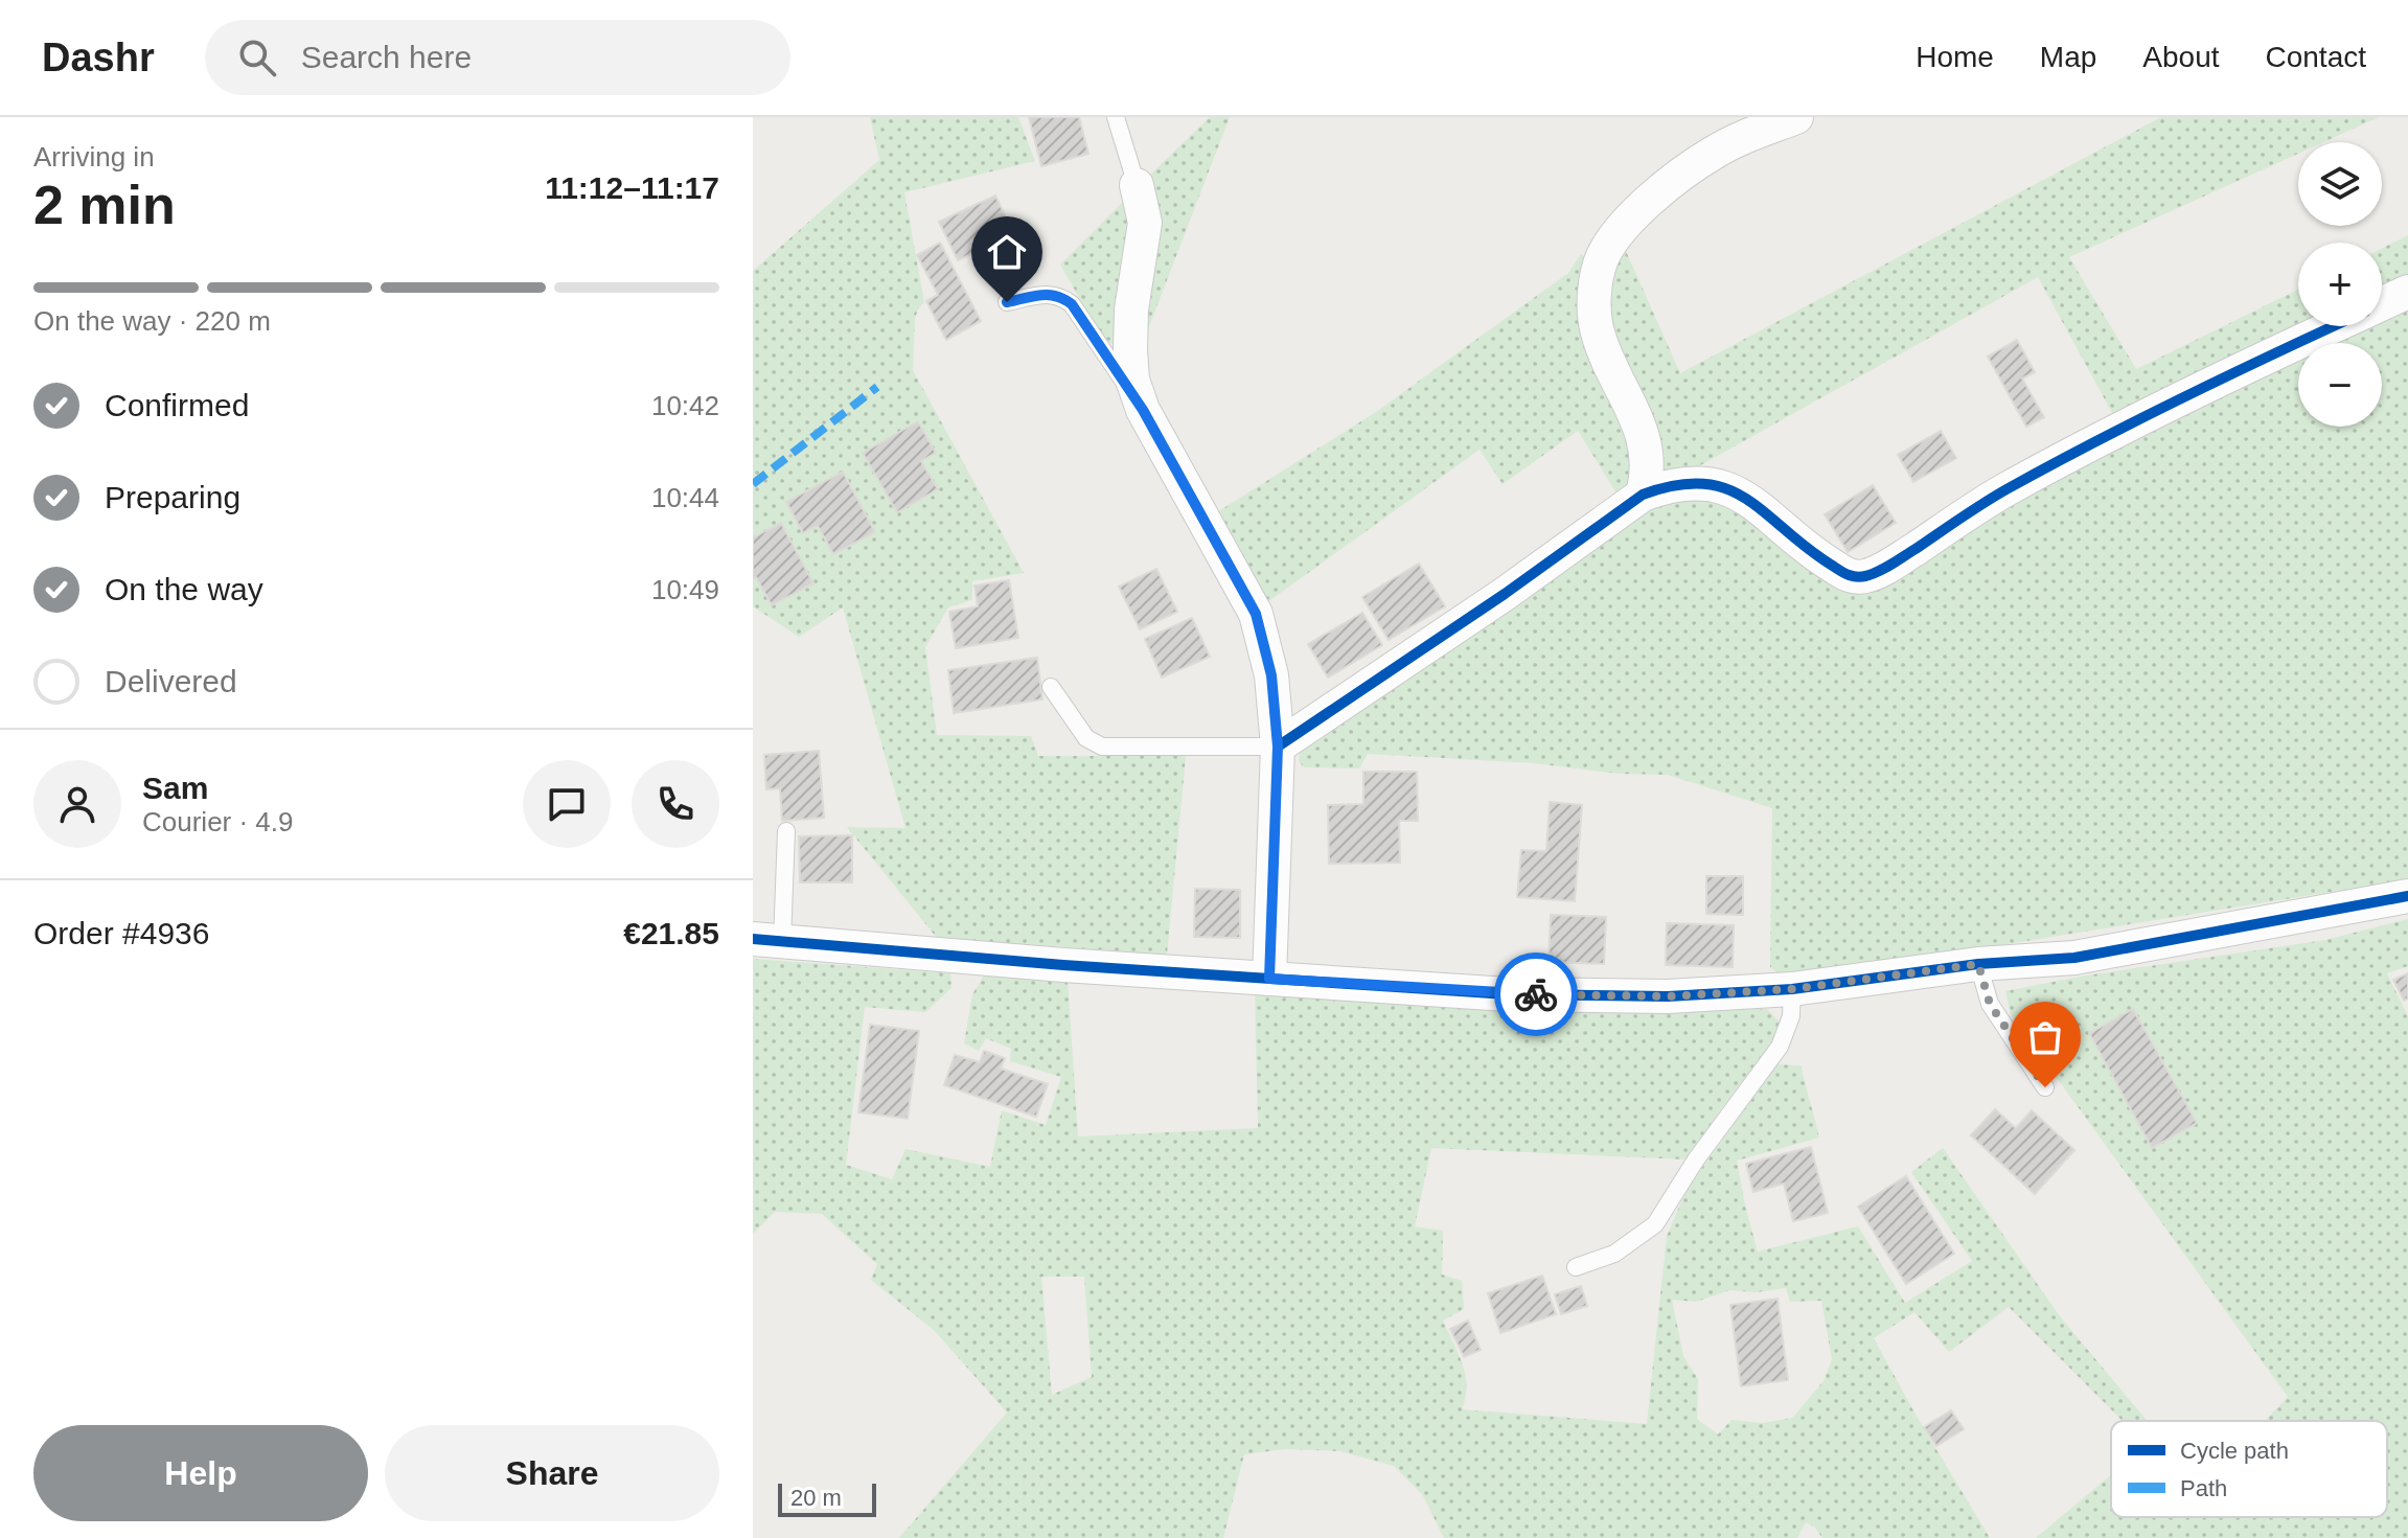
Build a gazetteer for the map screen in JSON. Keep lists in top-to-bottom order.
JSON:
{
  "legend": ["Cycle path", "Path"],
  "scale_bar": "20 m",
  "page": {
    "header": "Dashr",
    "search": "Search here",
    "nav": [
      "Home",
      "Map",
      "About",
      "Contact"
    ],
    "heading": ["2 min", "Arriving in", "11:12–11:17"],
    "panel": [
      "Sam",
      "Courier · 4.9",
      "Order #4936",
      "€21.85"
    ],
    "map_buttons": ["+", "−"],
    "bar": "On the way · 220 m",
    "list": [
      ["Confirmed", "10:42"],
      ["Preparing", "10:44"],
      ["On the way", "10:49"],
      "Delivered"
    ],
    "buttons": ["Help", "Share"],
    "scale": "20 m"
  }
}
